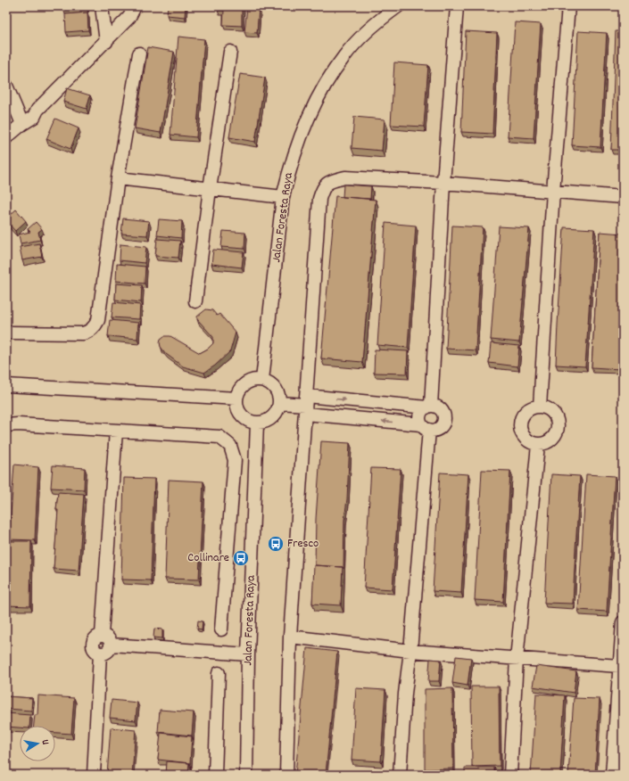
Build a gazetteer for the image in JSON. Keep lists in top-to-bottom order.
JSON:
{
  "streets": {
    "street": ["Jalan Foresta Raya"]
  },
  "places": {
    "bus stop": ["Fresco", "Collinare"]
  },
  "north": "right"
}
